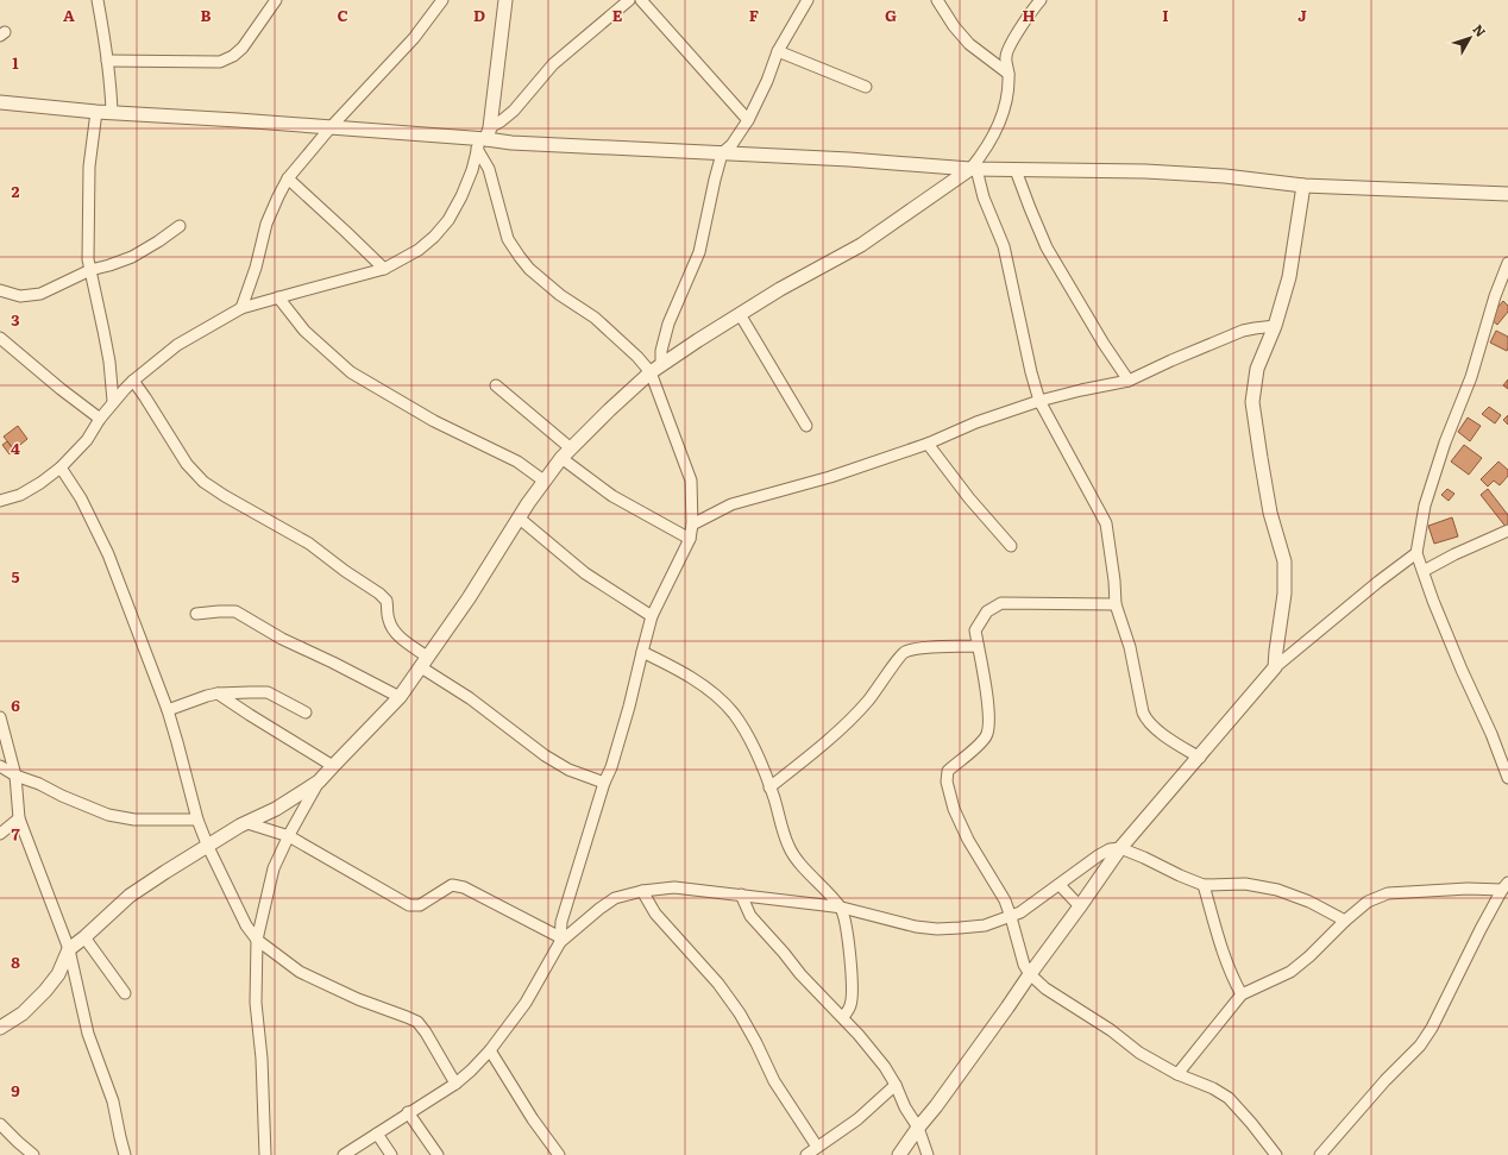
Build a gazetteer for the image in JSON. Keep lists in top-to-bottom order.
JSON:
{
  "north": "top right",
  "grid": {
    "columns": [
      "A",
      "B",
      "C",
      "D",
      "E",
      "F",
      "G",
      "H",
      "I",
      "J"
    ],
    "rows": [
      "1",
      "2",
      "3",
      "4",
      "5",
      "6",
      "7",
      "8",
      "9"
    ]
  }
}
